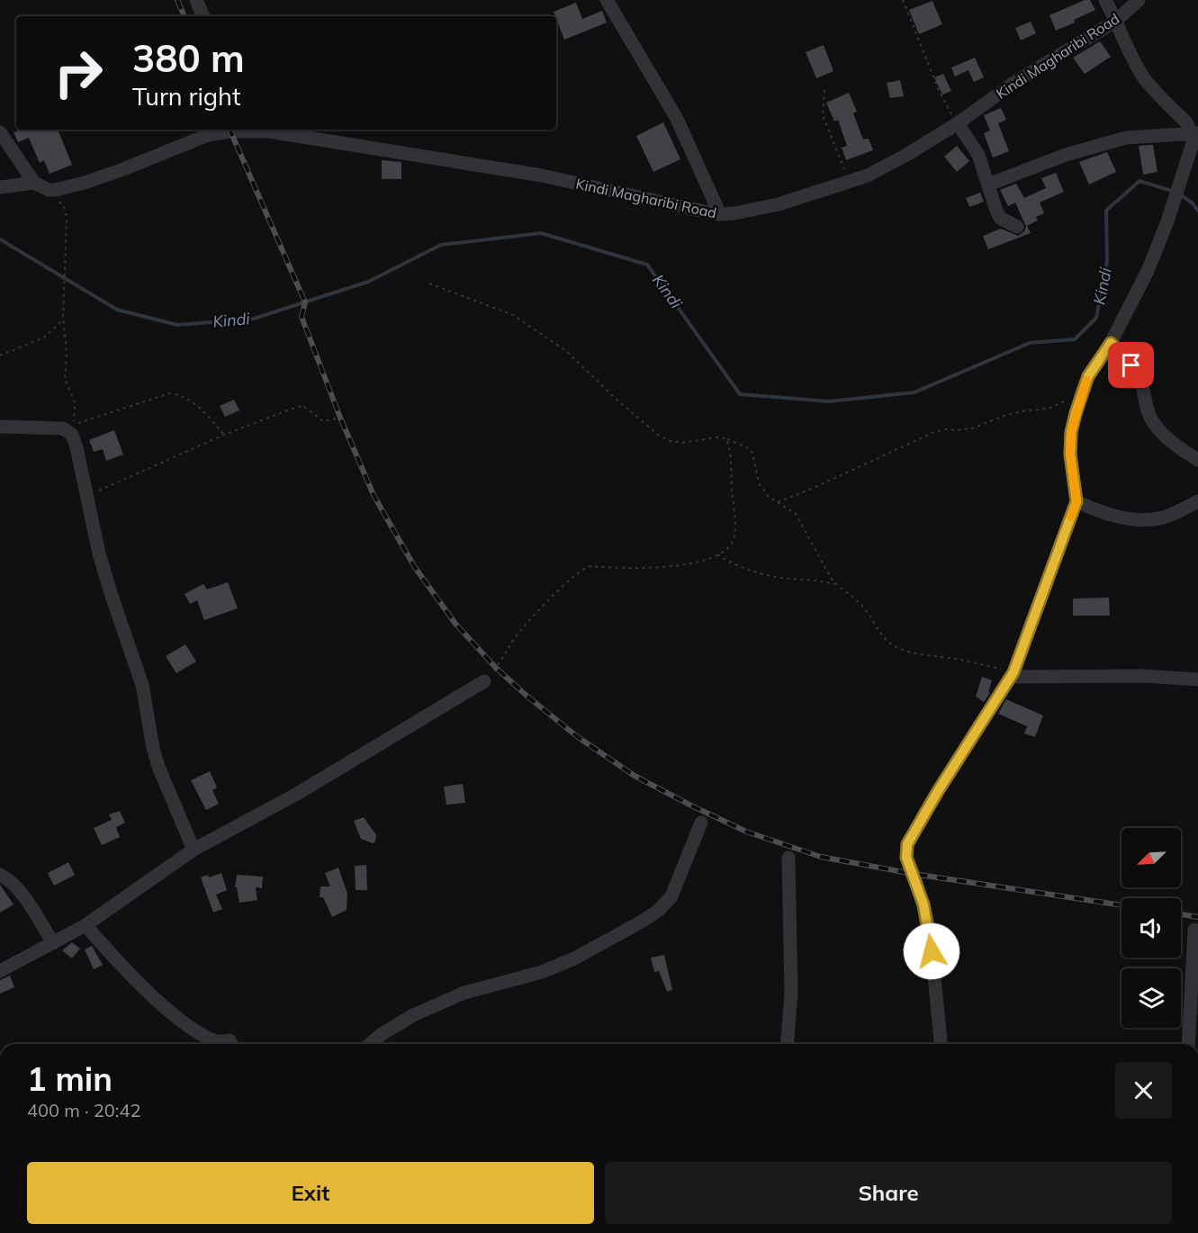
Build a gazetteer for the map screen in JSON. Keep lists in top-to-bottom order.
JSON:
{
  "streets": {
    "street": ["Kindi Magharibi Road"]
  },
  "water": ["Kindi"],
  "north": "bottom left",
  "page": {
    "turn": ["380 m", "Turn right"],
    "heading": ["1 min", "400 m · 20:42"],
    "buttons": ["Exit", "Share"]
  }
}
